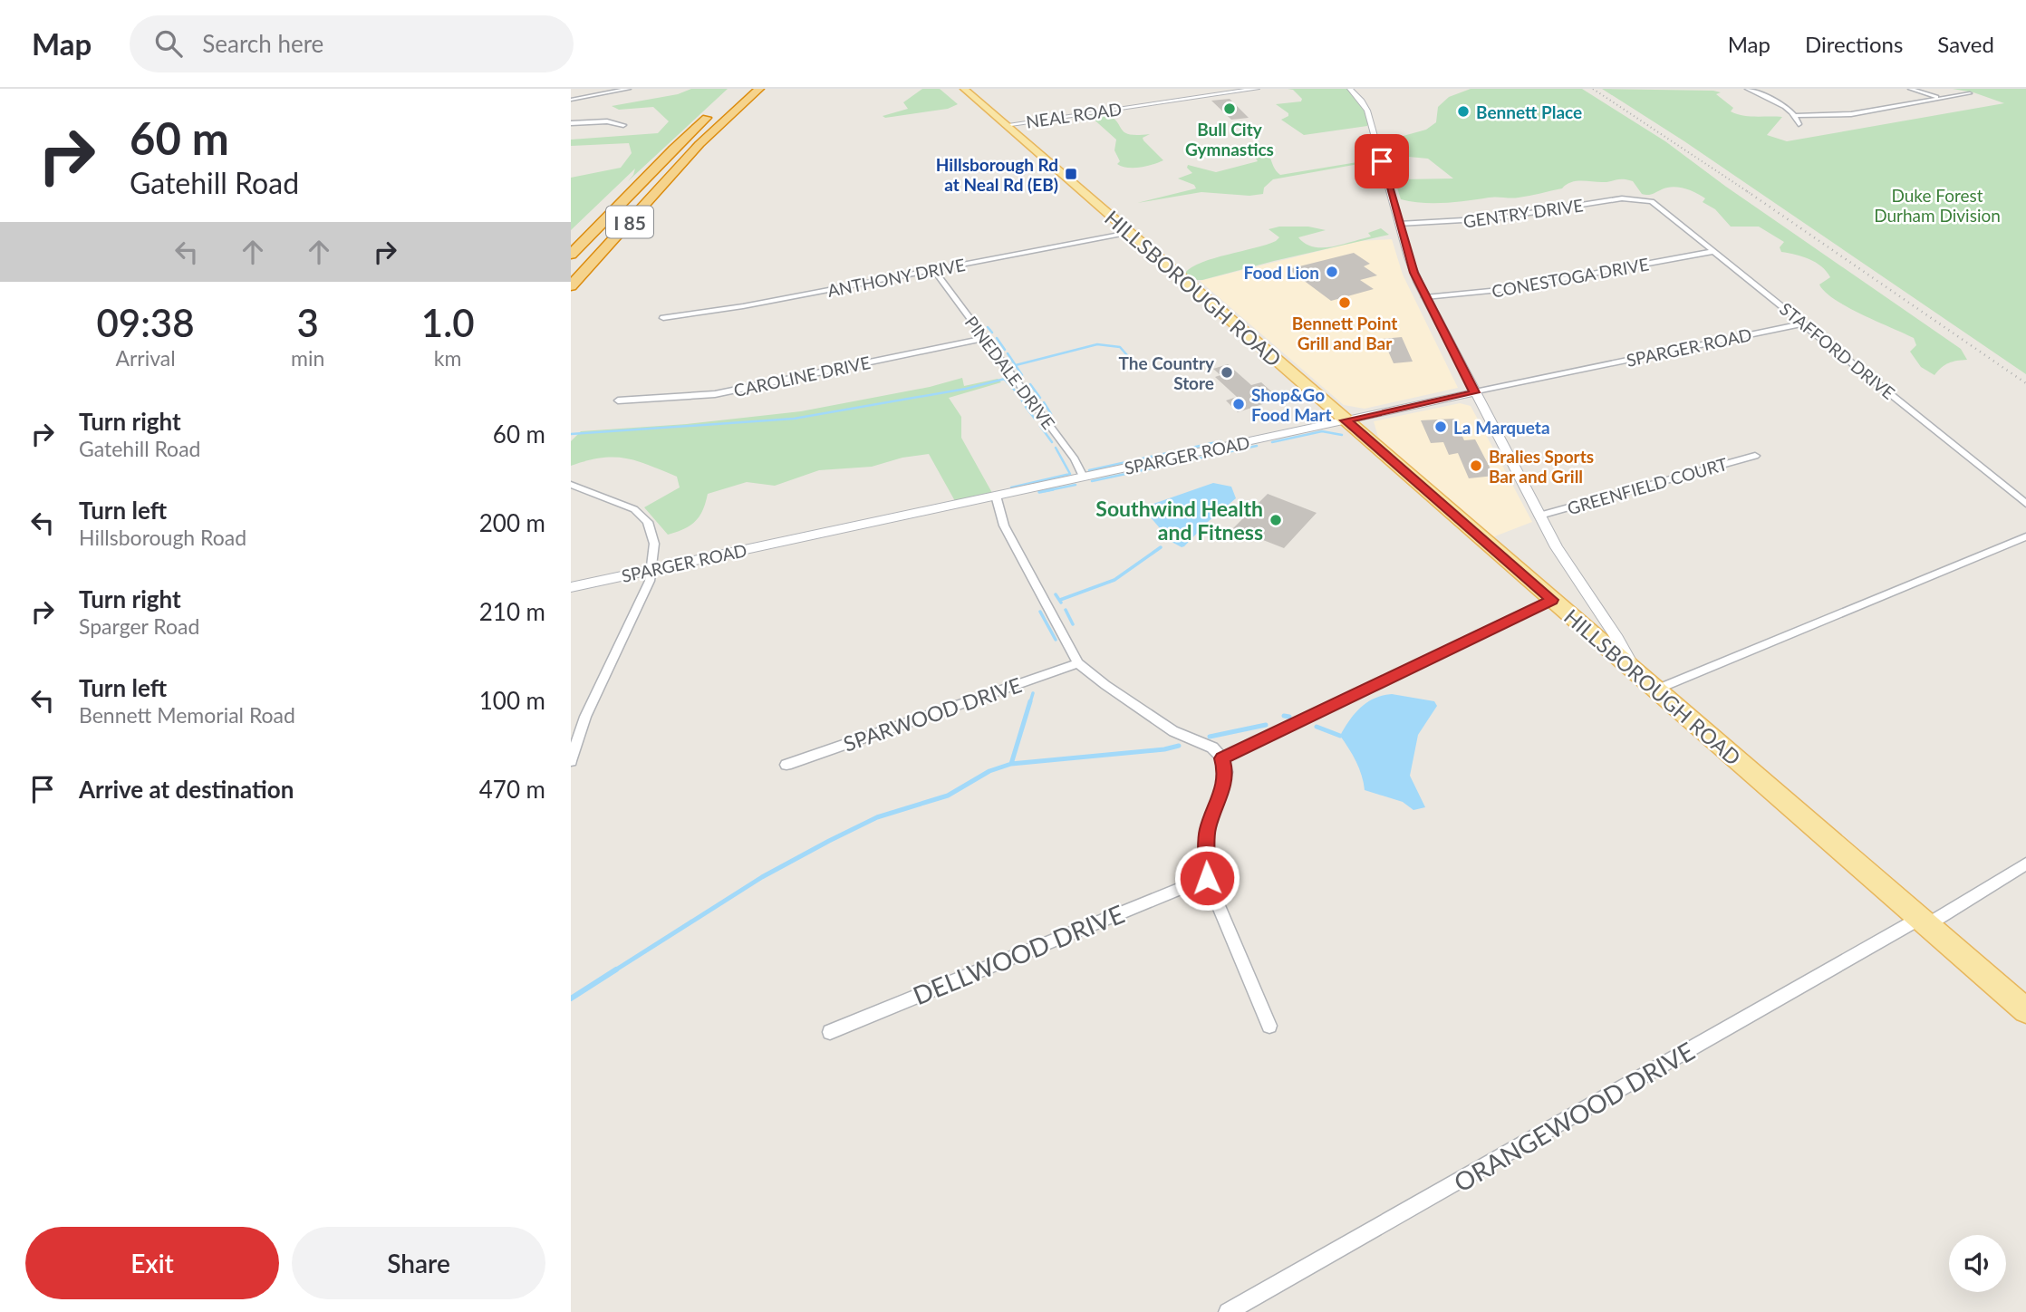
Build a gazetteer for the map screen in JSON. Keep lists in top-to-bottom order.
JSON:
{
  "streets": {
    "highway": ["I 85"],
    "main road": ["HILLSBOROUGH ROAD"],
    "street": [
      "NEAL ROAD",
      "GENTRY DRIVE",
      "ANTHONY DRIVE",
      "CONESTOGA DRIVE",
      "SPARGER ROAD",
      "STAFFORD DRIVE",
      "PINEDALE DRIVE",
      "CAROLINE DRIVE",
      "GREENFIELD COURT",
      "SPARWOOD DRIVE",
      "DELLWOOD DRIVE",
      "ORANGEWOOD DRIVE"
    ]
  },
  "crossings": [
    ["NEAL ROAD", "HILLSBOROUGH ROAD"],
    ["GENTRY DRIVE", "STAFFORD DRIVE"],
    ["ANTHONY DRIVE", "HILLSBOROUGH ROAD"],
    ["ANTHONY DRIVE", "PINEDALE DRIVE"],
    ["CONESTOGA DRIVE", "STAFFORD DRIVE"],
    ["HILLSBOROUGH ROAD", "SPARGER ROAD"],
    ["HILLSBOROUGH ROAD", "ORANGEWOOD DRIVE"],
    ["SPARGER ROAD", "STAFFORD DRIVE"],
    ["SPARGER ROAD", "PINEDALE DRIVE"],
    ["PINEDALE DRIVE", "CAROLINE DRIVE"]
  ],
  "parks": ["Duke Forest Durham Division"],
  "places": {
    "other": [
      "Bull City Gymnastics",
      "Bennett Place",
      "Food Lion",
      "Bennett Point Grill and Bar",
      "The Country Store",
      "Shop&Go Food Mart",
      "La Marqueta",
      "Bralies Sports Bar and Grill",
      "Southwind Health and Fitness"
    ],
    "transit": ["Hillsborough Rd at Neal Rd (EB)"]
  },
  "page": {
    "header": "Map",
    "search": "Search here",
    "nav": ["Map", "Directions", "Saved"],
    "turn": ["60 m", "Gatehill Road"],
    "eta": [
      "09:38",
      "Arrival",
      "3",
      "min",
      "1.0",
      "km"
    ],
    "list": [
      {
        "name": "Turn right",
        "note": "Gatehill Road",
        "value": "60 m"
      },
      {
        "name": "Turn left",
        "note": "Hillsborough Road",
        "value": "200 m"
      },
      {
        "name": "Turn right",
        "note": "Sparger Road",
        "value": "210 m"
      },
      {
        "name": "Turn left",
        "note": "Bennett Memorial Road",
        "value": "100 m"
      },
      {
        "name": "Arrive at destination",
        "value": "470 m"
      }
    ],
    "buttons": ["Exit", "Share"]
  }
}
